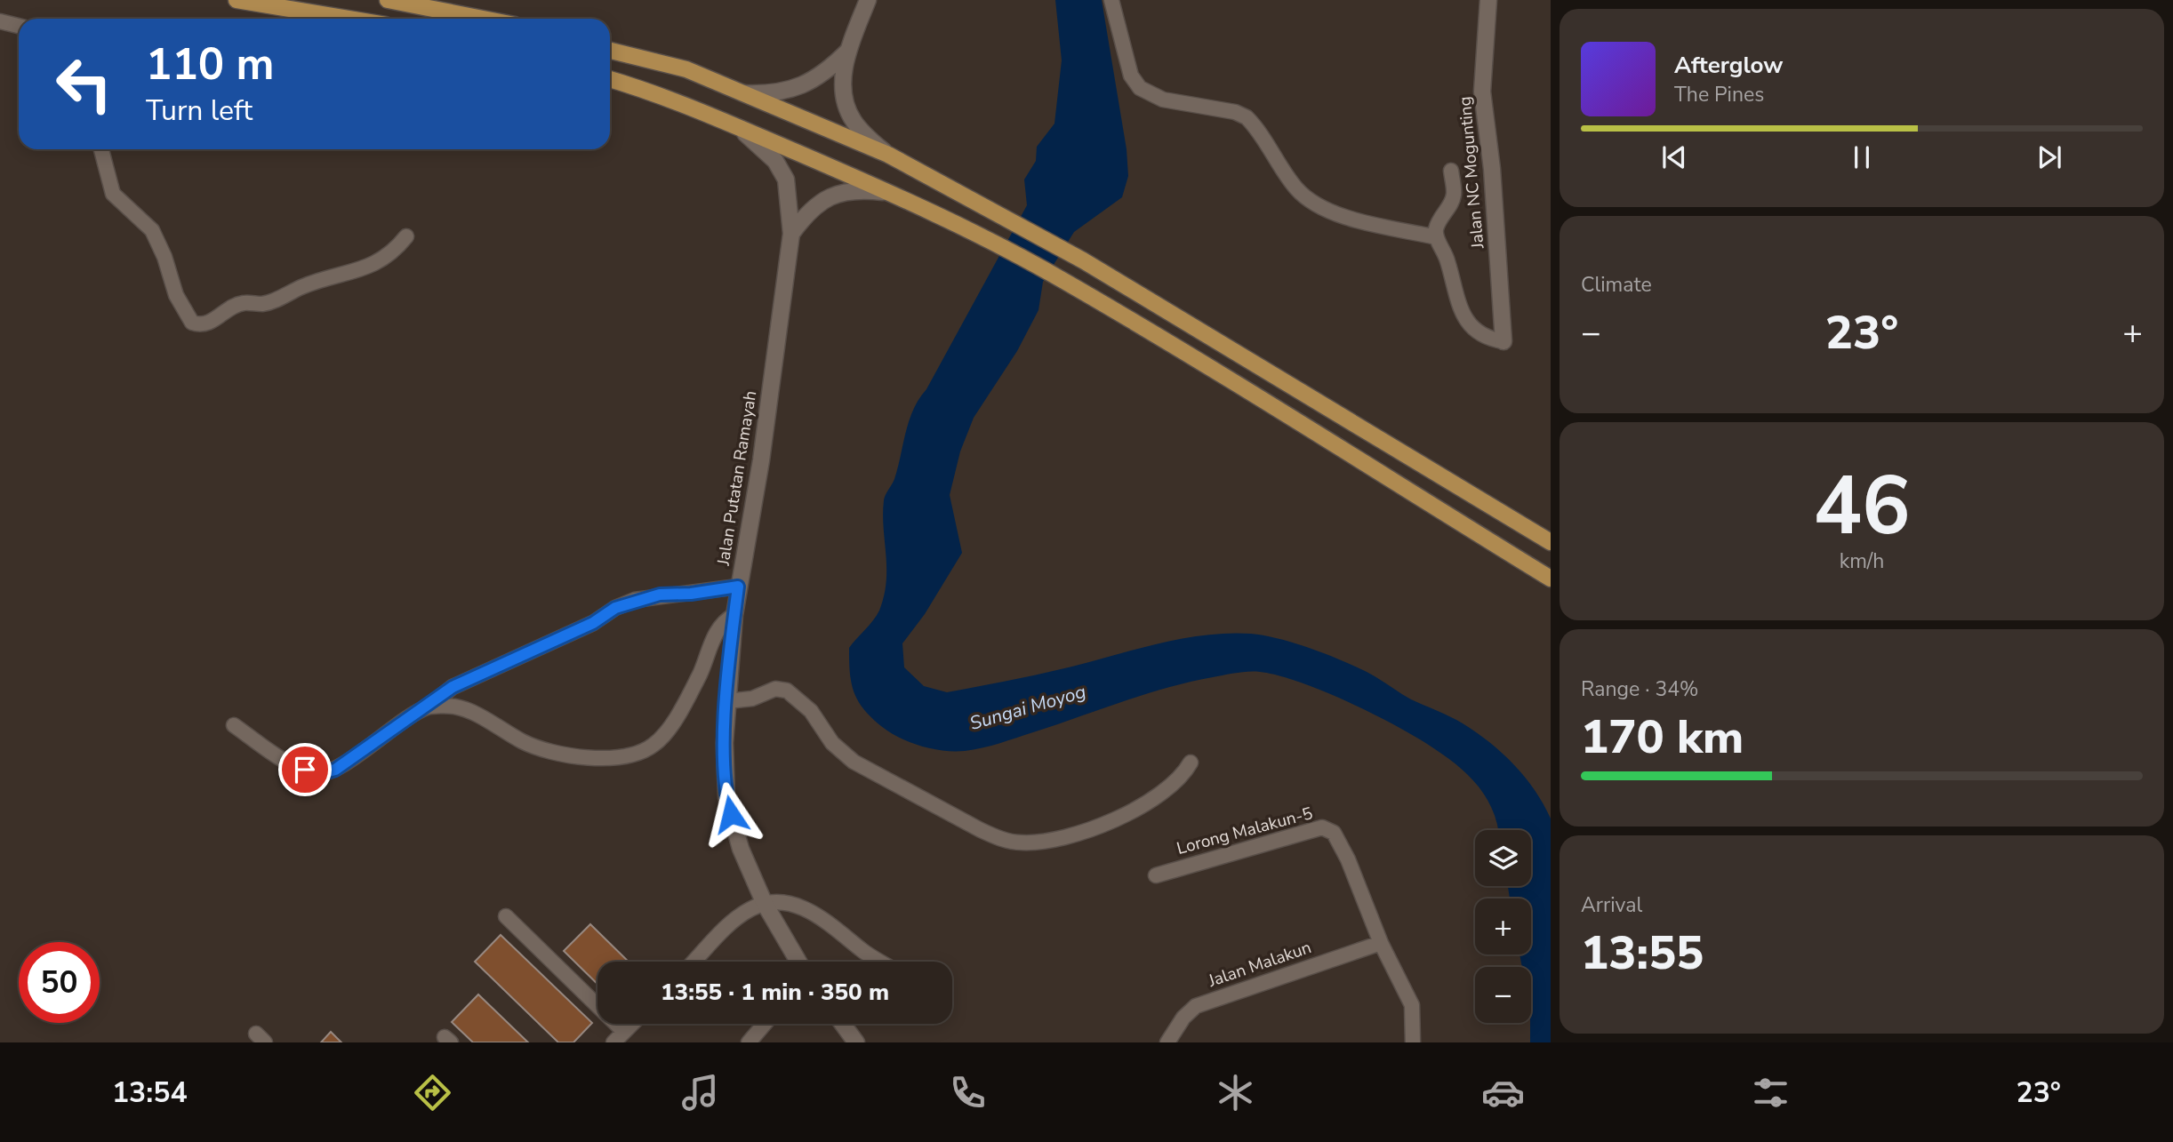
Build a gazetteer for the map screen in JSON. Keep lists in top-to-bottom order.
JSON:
{
  "streets": {
    "main road": ["Jalan NC Mogunting", "Jalan Putatan Ramayah"],
    "street": ["Lorong Malakun-5", "Jalan Malakun"]
  },
  "crossings": [
    ["Lorong Malakun-5", "Jalan Malakun"]
  ],
  "water": ["Sungai Moyog"],
  "page": {
    "turn": ["110 m", "Turn left"],
    "song": ["Afterglow", "The Pines"],
    "tile": [
      "Climate",
      ["46", "km/h"],
      ["Range · 34%", "170 km"],
      ["Arrival", "13:55"]
    ],
    "heat": ["−", "23°", "+"],
    "map_buttons": ["+", "−"],
    "limit": "50",
    "trip": "13:55 · 1 min · 350 m",
    "tabs": ["13:54", "23°"]
  }
}
